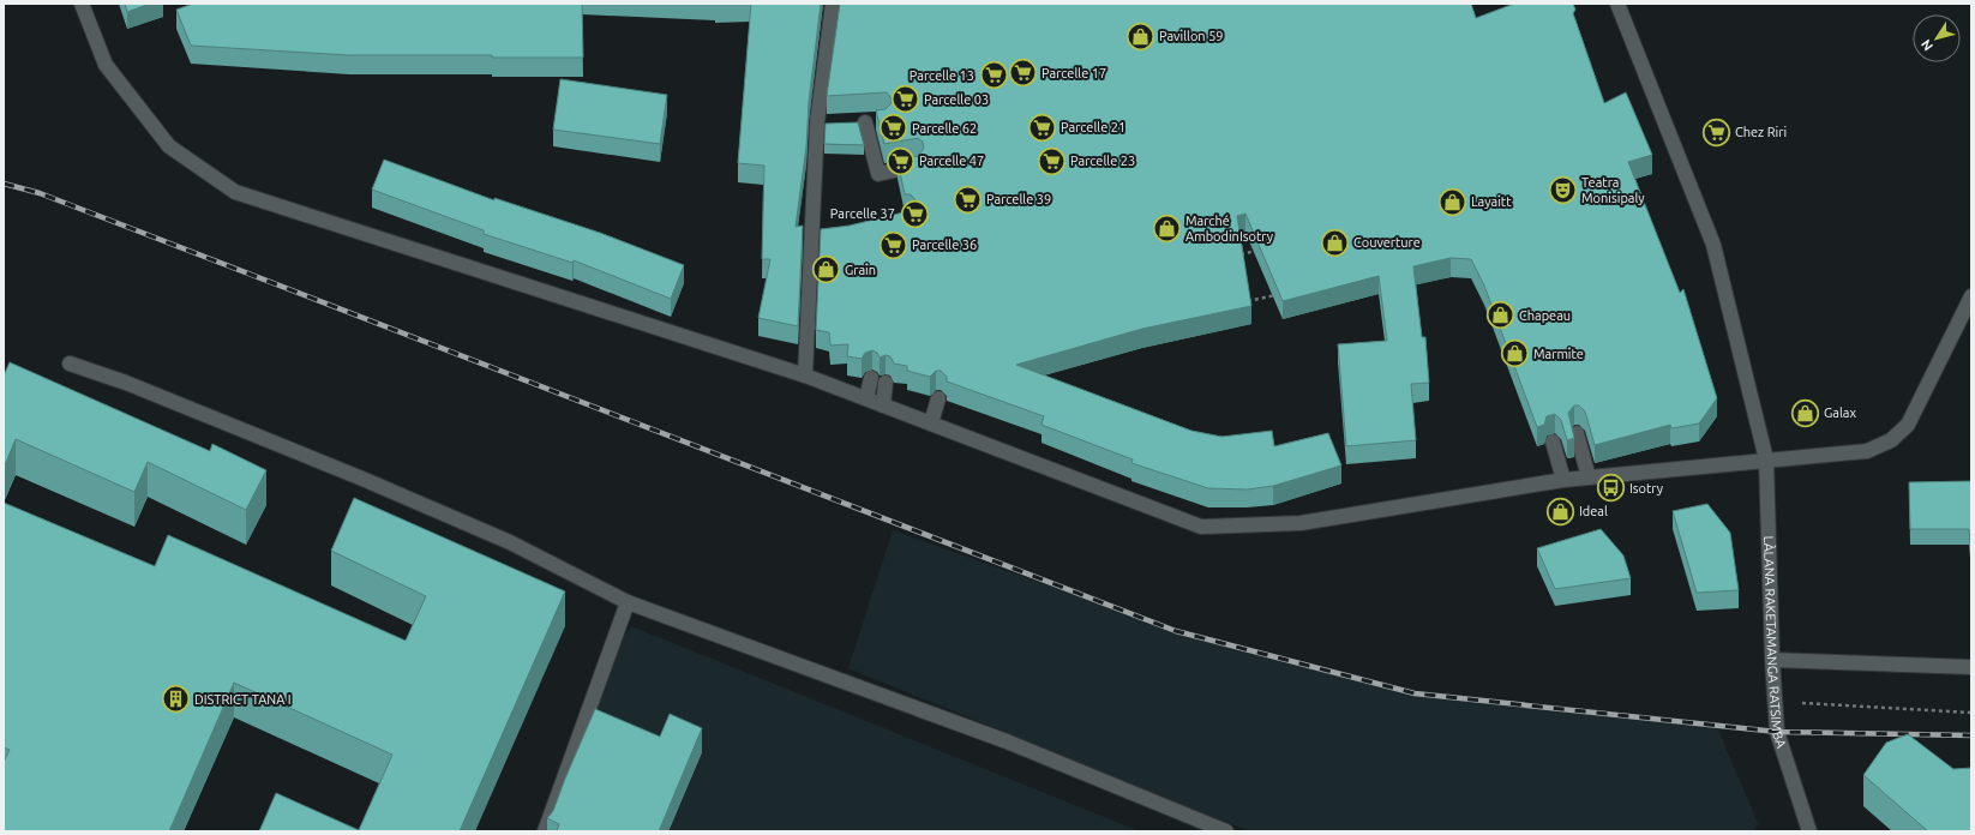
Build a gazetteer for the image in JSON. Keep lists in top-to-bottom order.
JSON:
{
  "streets": {
    "street": ["LÀLANA RAKETAMANGA RATSIMBA"]
  },
  "places": {
    "shop": [
      "Pavillon 59",
      "Layaitt",
      "Marché AmbodinIsotry",
      "Couverture",
      "Grain",
      "Chapeau",
      "Marmite",
      "Galax",
      "Ideal"
    ],
    "supermarket": [
      "Parcelle 17",
      "Parcelle 13",
      "Parcelle 03",
      "Parcelle 21",
      "Parcelle 62",
      "Chez Riri",
      "Parcelle 47",
      "Parcelle 23",
      "Parcelle 39",
      "Parcelle 37",
      "Parcelle 36"
    ],
    "theatre": ["Teatra Monisipaly"],
    "bus stop": ["Isotry"],
    "building": ["DISTRICT TANA I"]
  },
  "north": "bottom left"
}
